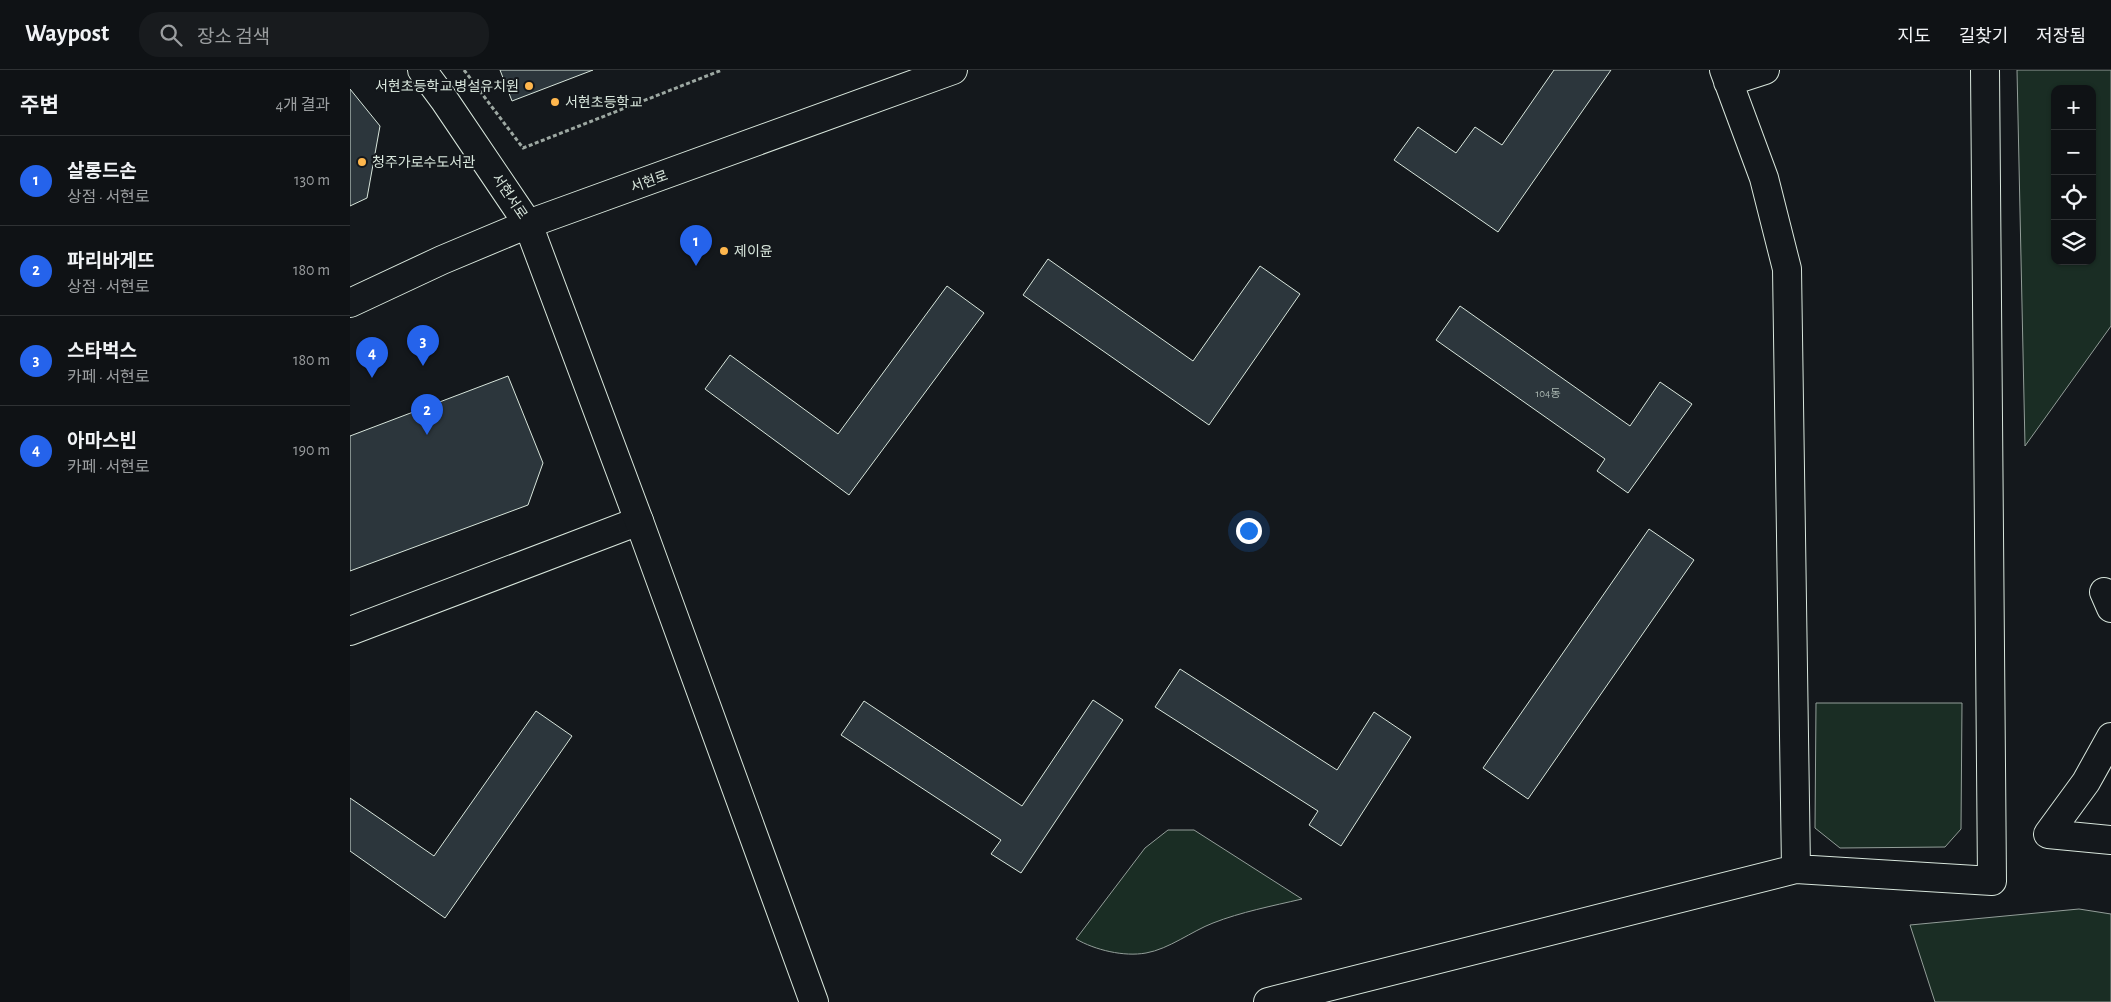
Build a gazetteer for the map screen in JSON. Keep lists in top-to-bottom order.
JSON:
{
  "streets": {
    "street": ["서현로", "서현서로"]
  },
  "crossings": [
    ["서현로", "서현서로"]
  ],
  "places": [
    "서현초등학교 병설유치원",
    "서현초등학교",
    "청주가로수도서관",
    "제이윤"
  ],
  "house_numbers": ["104동"],
  "page": {
    "header": "Waypost",
    "search": "장소 검색",
    "nav": ["지도", "길찾기", "저장됨"],
    "heading": ["주변", "4개 결과"],
    "map_buttons": ["+", "−"],
    "list": [
      {
        "mark": "1",
        "name": "살롱드손",
        "note": "상점 · 서현로",
        "value": "130 m"
      },
      {
        "mark": "2",
        "name": "파리바게뜨",
        "note": "상점 · 서현로",
        "value": "180 m"
      },
      {
        "mark": "3",
        "name": "스타벅스",
        "note": "카페 · 서현로",
        "value": "180 m"
      },
      {
        "mark": "4",
        "name": "아마스빈",
        "note": "카페 · 서현로",
        "value": "190 m"
      }
    ],
    "pins": [
      "1",
      "3",
      "4",
      "2"
    ]
  }
}
